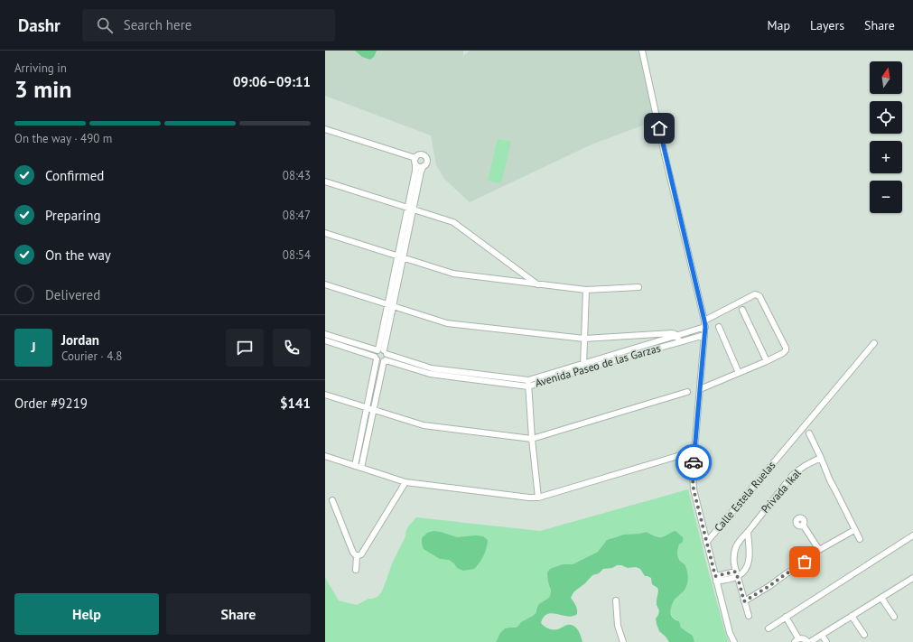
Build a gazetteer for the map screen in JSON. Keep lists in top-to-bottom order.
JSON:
{
  "streets": {
    "street": ["Avenida Paseo de las Garzas", "Privada Ikal", "Calle Estela Ruelas"]
  },
  "north": "top",
  "page": {
    "header": "Dashr",
    "search": "Search here",
    "nav": ["Map", "Layers", "Share"],
    "heading": ["3 min", "Arriving in", "09:06–09:11"],
    "panel": [
      "Jordan",
      "Courier · 4.8",
      "Order #9219",
      "$141"
    ],
    "map_buttons": ["+", "−"],
    "bar": "On the way · 490 m",
    "list": [
      ["Confirmed", "08:43"],
      ["Preparing", "08:47"],
      ["On the way", "08:54"],
      "Delivered"
    ],
    "round": "J",
    "buttons": ["Help", "Share"]
  }
}
